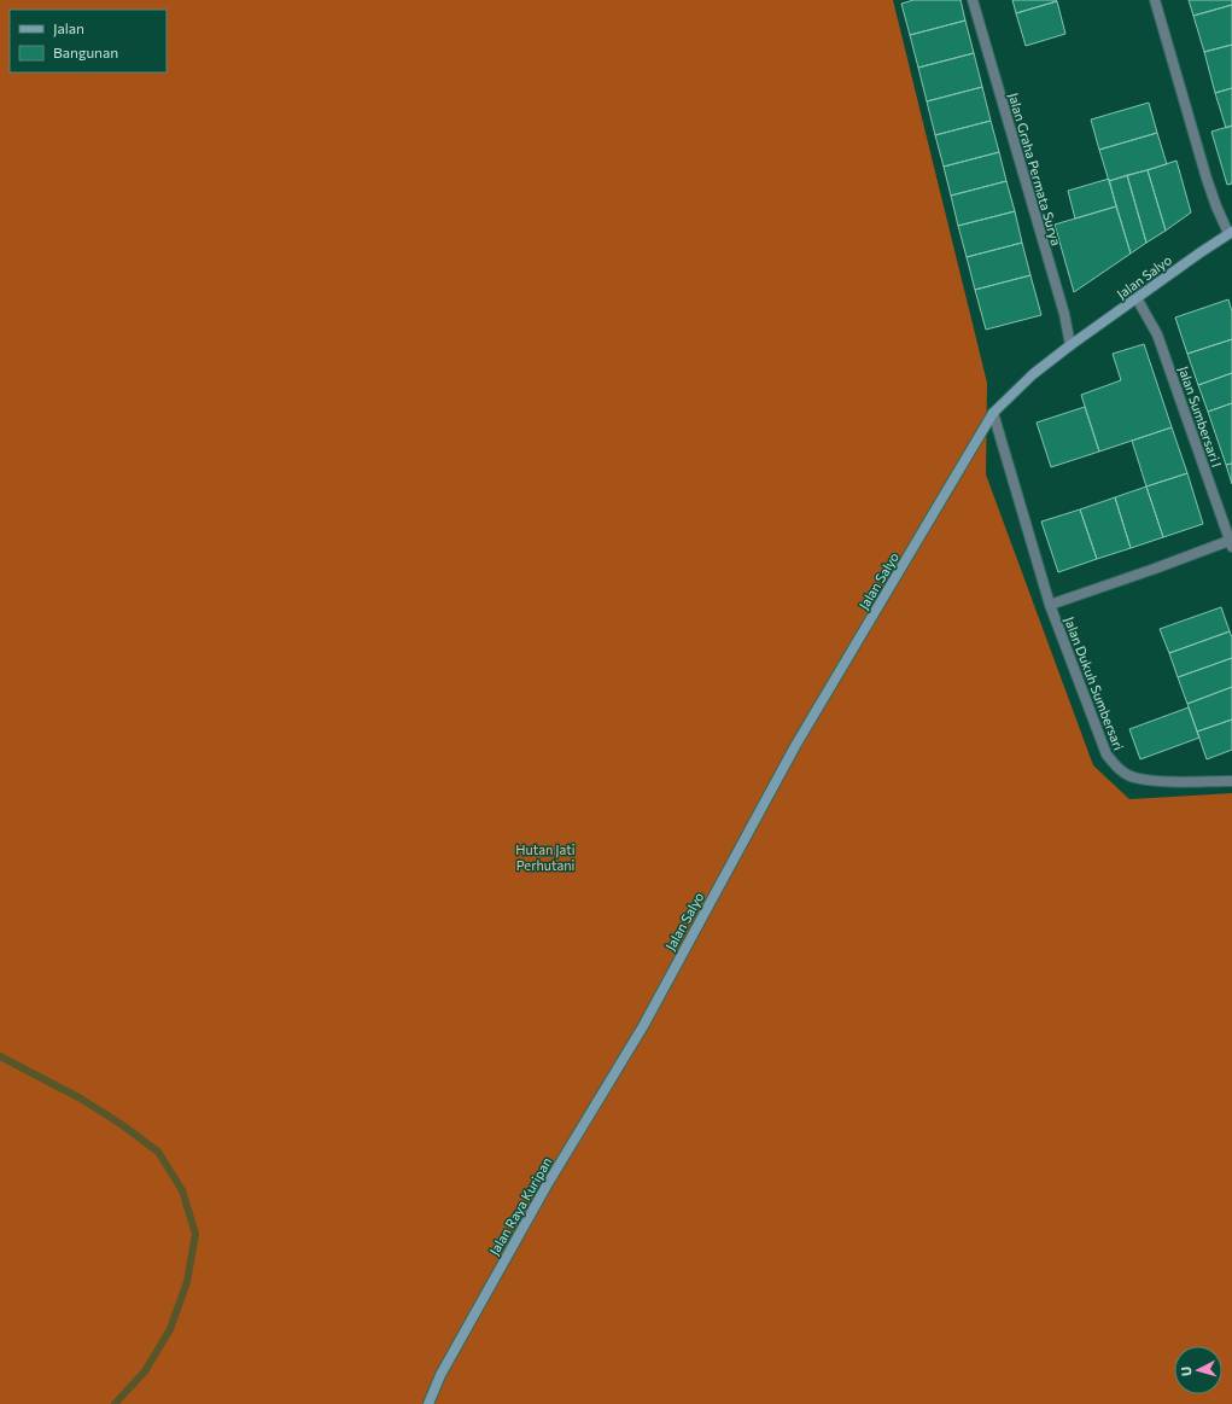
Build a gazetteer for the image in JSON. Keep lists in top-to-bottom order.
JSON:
{
  "streets": {
    "street": [
      "Jalan Graha Permata Surya",
      "Jalan Salyo",
      "Jalan Sumbersari I",
      "Jalan Dukuh Sumbersari",
      "Jalan Raya Kuripan"
    ]
  },
  "crossings": [
    ["Jalan Graha Permata Surya", "Jalan Salyo"],
    ["Jalan Salyo", "Jalan Sumbersari I"],
    ["Jalan Salyo", "Jalan Dukuh Sumbersari"],
    ["Jalan Salyo", "Jalan Raya Kuripan"],
    ["Jalan Sumbersari I", "Jalan Dukuh Sumbersari"]
  ],
  "parks": ["Hutan Jati Perhutani"],
  "legend": ["Jalan", "Bangunan"],
  "north": "left"
}
